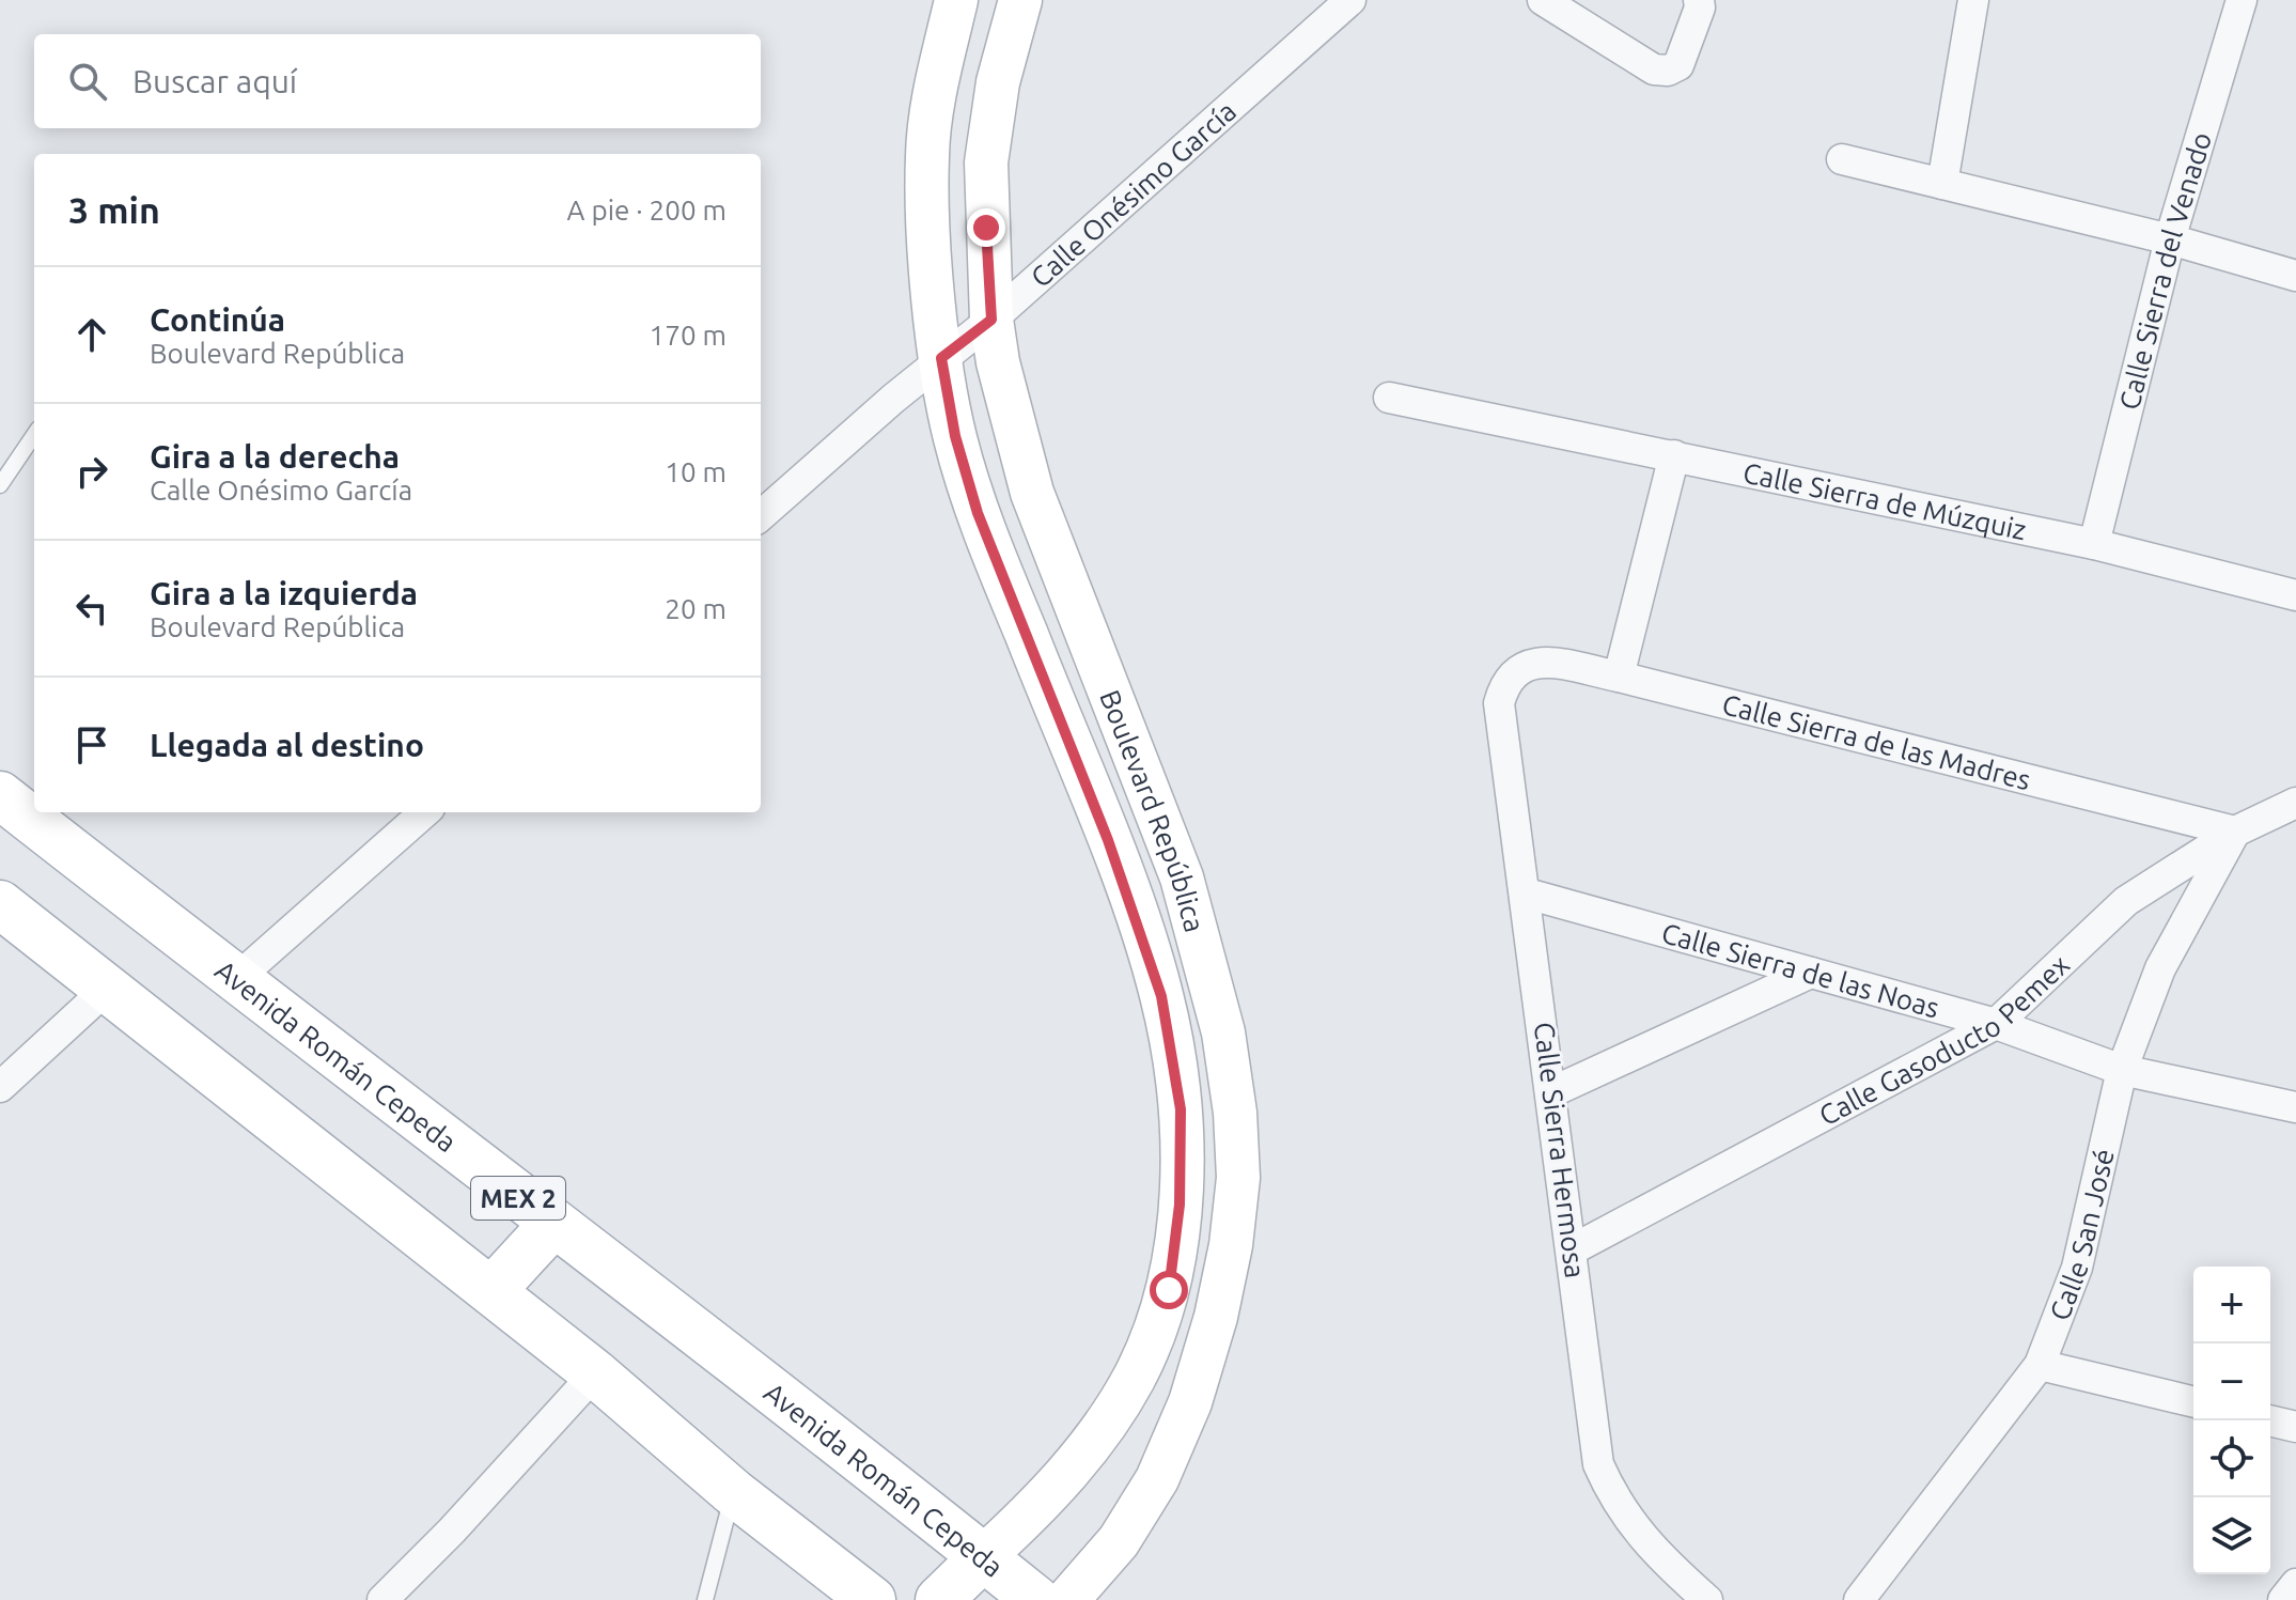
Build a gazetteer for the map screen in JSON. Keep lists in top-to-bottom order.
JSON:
{
  "streets": {
    "main road": ["Boulevard República", "Avenida Román Cepeda", "MEX 2"],
    "street": [
      "Calle Onésimo García",
      "Calle Sierra del Venado",
      "Calle Sierra de Múzquiz",
      "Calle Sierra de las Madres",
      "Calle Sierra de las Noas",
      "Calle Gasoducto Pemex",
      "Calle Sierra Hermosa",
      "Calle San José"
    ]
  },
  "crossings": [
    ["Calle Onésimo García", "Boulevard República"],
    ["Calle Sierra del Venado", "Calle Sierra de Múzquiz"],
    ["Calle Sierra de las Madres", "Calle Gasoducto Pemex"],
    ["Calle Sierra de las Madres", "Calle Sierra Hermosa"],
    ["Calle Sierra de las Madres", "Calle San José"],
    ["Boulevard República", "Avenida Román Cepeda"],
    ["Calle Sierra de las Noas", "Calle Gasoducto Pemex"],
    ["Calle Sierra de las Noas", "Calle Sierra Hermosa"],
    ["Calle Sierra de las Noas", "Calle San José"],
    ["Calle Gasoducto Pemex", "Calle Sierra Hermosa"],
    ["Calle Gasoducto Pemex", "Calle San José"]
  ],
  "page": {
    "search": "Buscar aquí",
    "heading": ["3 min", "A pie · 200 m"],
    "list": [
      ["Continúa", "Boulevard República", "170 m"],
      ["Gira a la derecha", "Calle Onésimo García", "10 m"],
      ["Gira a la izquierda", "Boulevard República", "20 m"],
      "Llegada al destino"
    ],
    "map_buttons": ["+", "−"]
  }
}
